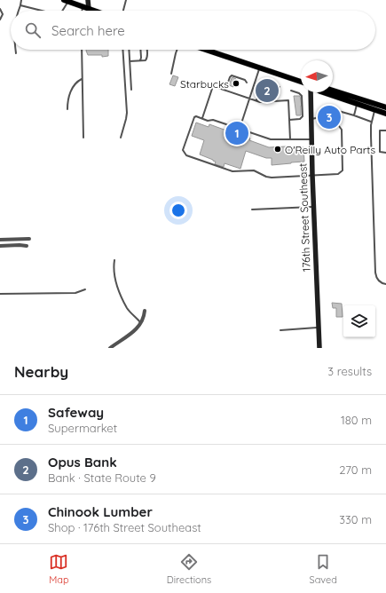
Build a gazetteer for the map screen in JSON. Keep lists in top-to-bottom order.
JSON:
{
  "streets": {
    "street": ["176th Street Southeast"]
  },
  "places": ["Starbucks", "O'Reilly Auto Parts"],
  "north": "left",
  "page": {
    "search": "Search here",
    "pins": ["2", "3", "1"],
    "heading": ["Nearby", "3 results"],
    "list": [
      {
        "mark": "1",
        "name": "Safeway",
        "note": "Supermarket",
        "value": "180 m"
      },
      {
        "mark": "2",
        "name": "Opus Bank",
        "note": "Bank · State Route 9",
        "value": "270 m"
      },
      {
        "mark": "3",
        "name": "Chinook Lumber",
        "note": "Shop · 176th Street Southeast",
        "value": "330 m"
      }
    ],
    "nav": ["Map", "Directions", "Saved"]
  }
}
